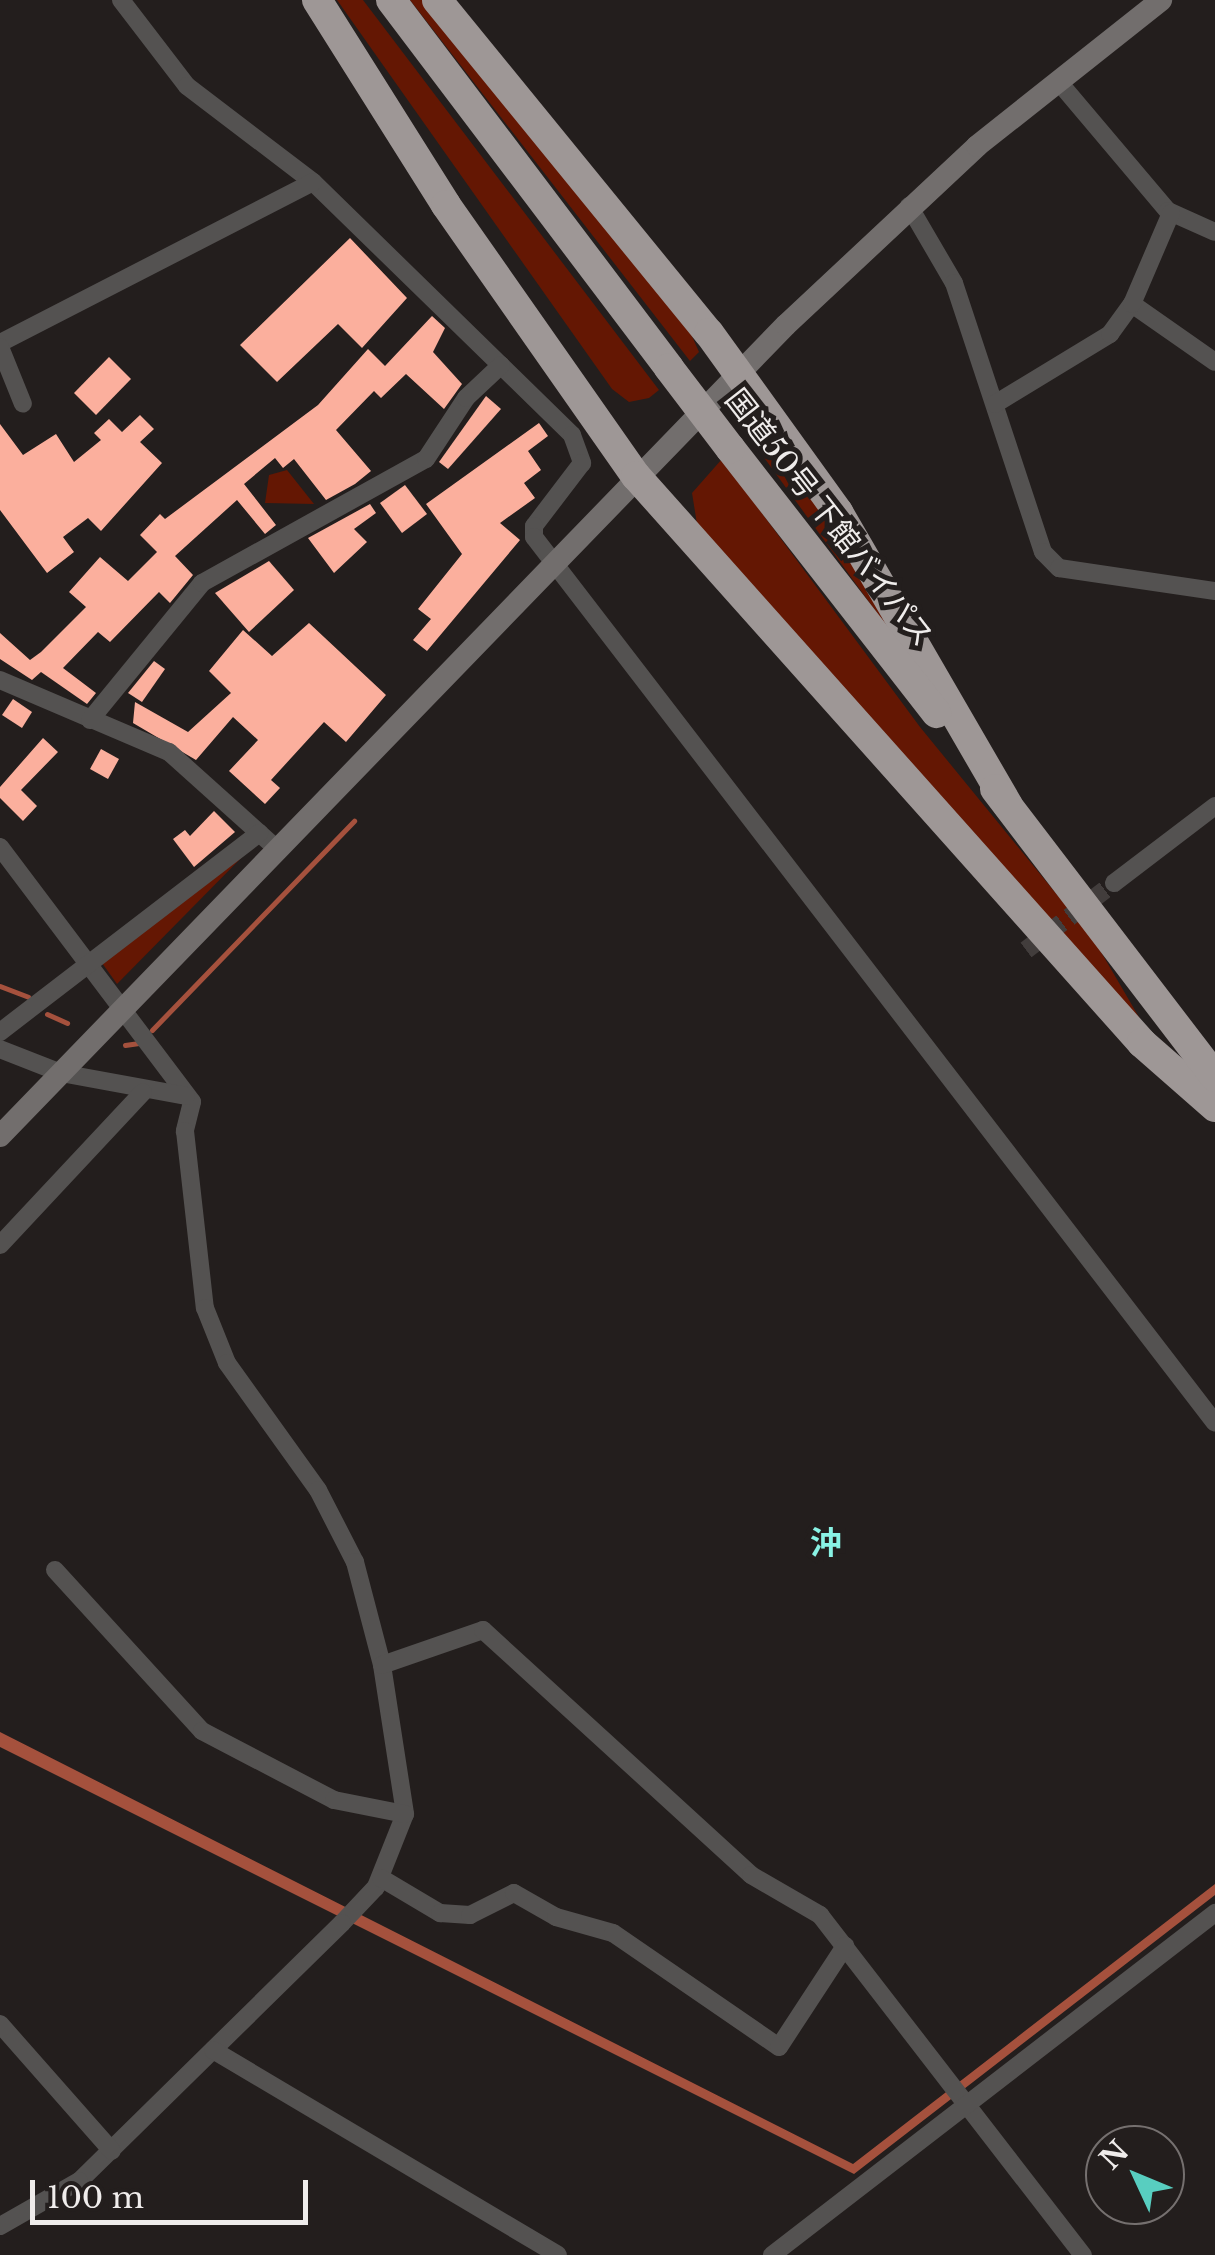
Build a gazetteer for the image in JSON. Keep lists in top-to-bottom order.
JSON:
{
  "streets": {
    "highway": ["国道50号 下館バイパス"]
  },
  "districts": ["沖"],
  "scale_bar": "100 m",
  "north": "top left"
}
